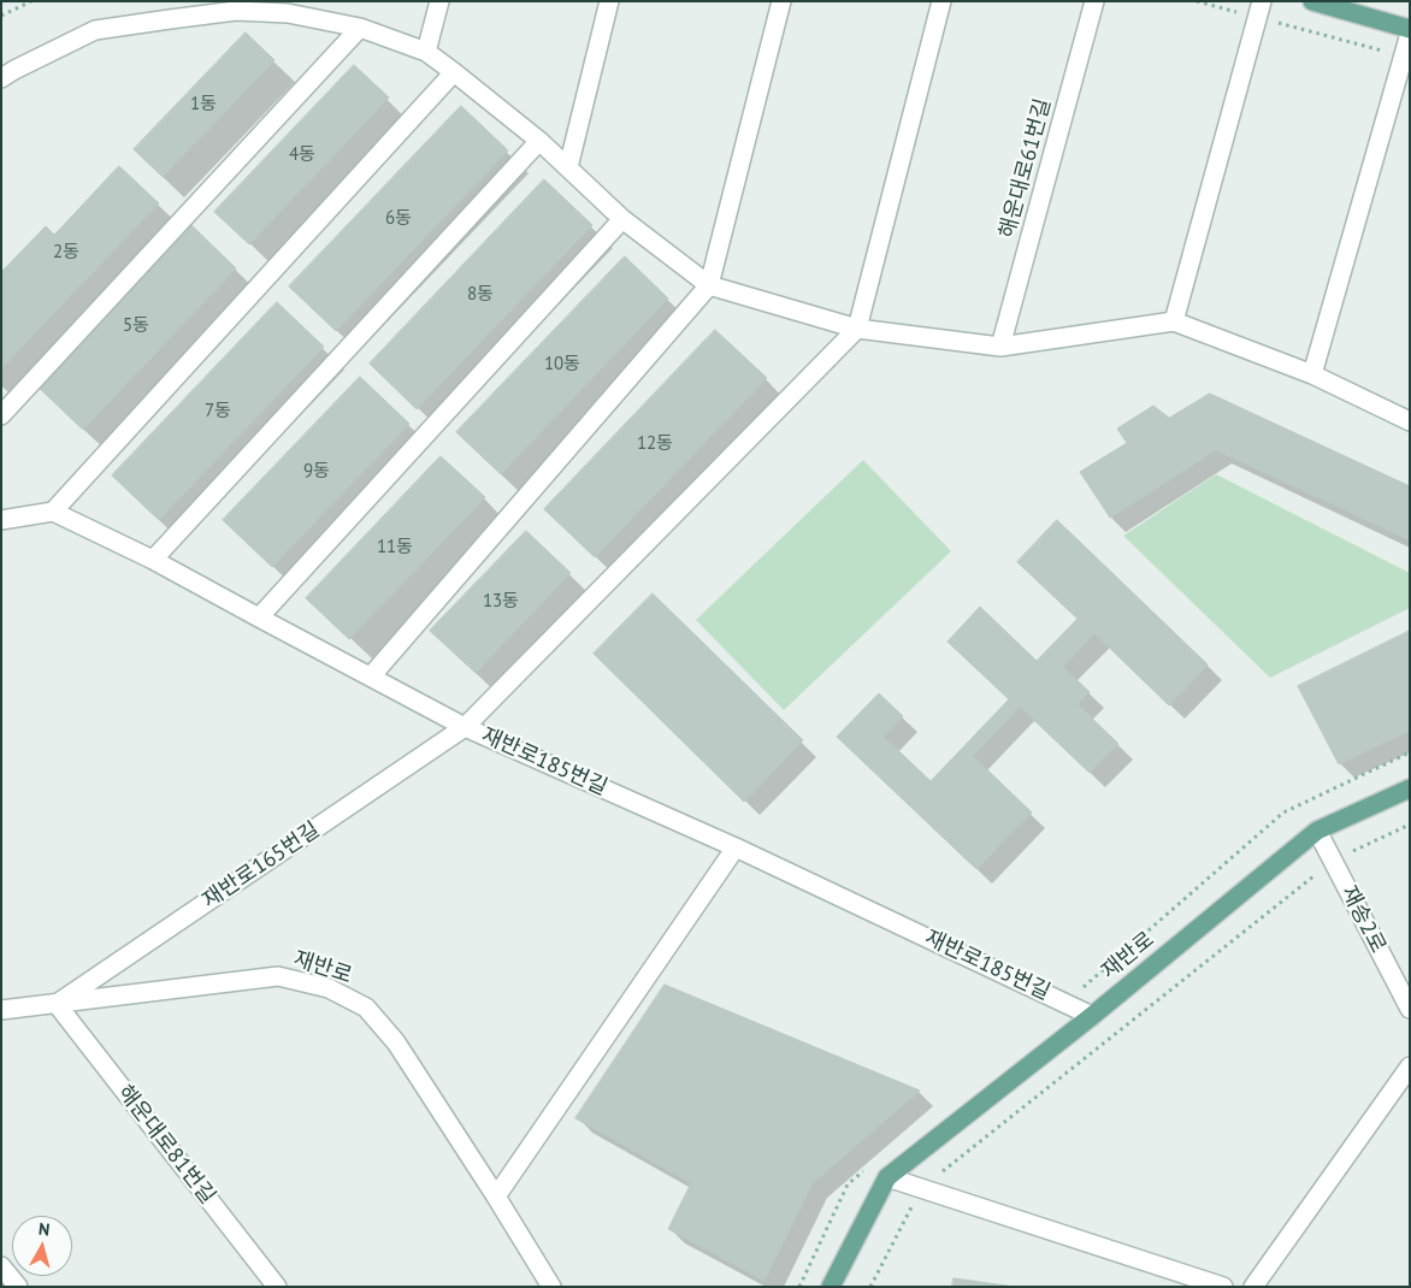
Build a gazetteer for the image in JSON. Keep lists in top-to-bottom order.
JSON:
{
  "streets": {
    "main road": ["재반로"],
    "street": [
      "해운대로61번길",
      "재반로185번길",
      "재반로165번길",
      "재송2로",
      "해운대로81번길"
    ]
  },
  "crossings": [
    ["재반로185번길", "재반로165번길"],
    ["재반로185번길", "재반로"],
    ["재반로165번길", "재반로"],
    ["재반로165번길", "해운대로81번길"],
    ["재송2로", "재반로"],
    ["재반로", "해운대로81번길"]
  ],
  "house_numbers": [
    "1동",
    "4동",
    "6동",
    "2동",
    "8동",
    "5동",
    "10동",
    "7동",
    "12동",
    "9동",
    "11동",
    "13동"
  ],
  "north": "top"
}
